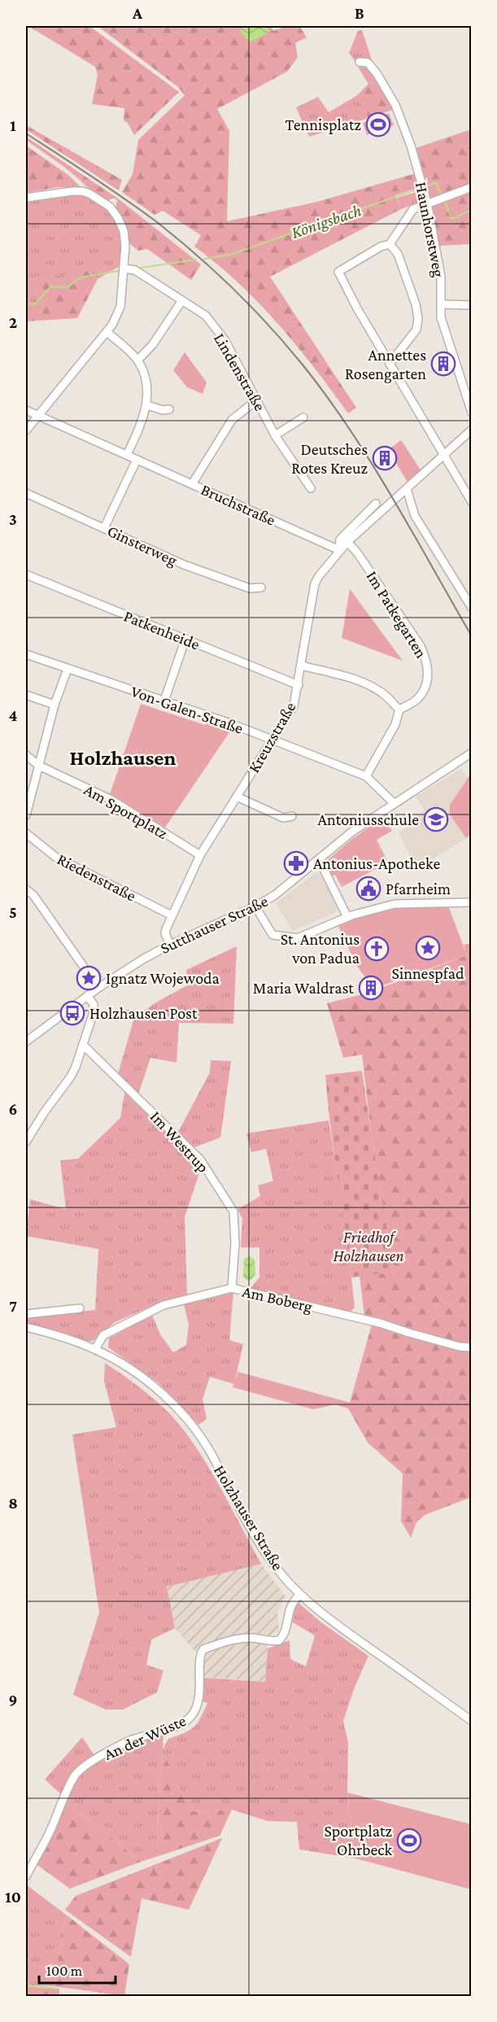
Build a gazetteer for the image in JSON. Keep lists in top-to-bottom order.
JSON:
{
  "streets": {
    "street": [
      "Haunhorstweg",
      "Lindenstraße",
      "Bruchstraße",
      "Ginsterweg",
      "Im Patkegarten",
      "Patkenheide",
      "Von-Galen-Straße",
      "Kreuzstraße",
      "Am Sportplatz",
      "Riedenstraße",
      "Sutthauser Straße",
      "Im Westrup",
      "Am Boberg",
      "Holzhauser Straße",
      "An der Wüste"
    ]
  },
  "crossings": [
    ["Bruchstraße", "Kreuzstraße"],
    ["Im Patkegarten", "Kreuzstraße"],
    ["Patkenheide", "Kreuzstraße"],
    ["Von-Galen-Straße", "Kreuzstraße"],
    ["Von-Galen-Straße", "Sutthauser Straße"],
    ["Kreuzstraße", "Am Sportplatz"],
    ["Kreuzstraße", "Riedenstraße"],
    ["Kreuzstraße", "Sutthauser Straße"],
    ["Im Westrup", "Am Boberg"],
    ["Am Boberg", "Holzhauser Straße"],
    ["Holzhauser Straße", "An der Wüste"]
  ],
  "districts": ["Holzhausen"],
  "water": ["Königsbach"],
  "parks": ["Friedhof Holzhausen"],
  "places": {
    "sports": ["Tennisplatz", "Sportplatz Ohrbeck"],
    "building": ["Annettes Rosengarten", "Deutsches Rotes Kreuz", "Maria Waldrast"],
    "school or university": ["Antoniusschule"],
    "pharmacy": ["Antonius-Apotheke"],
    "public building": ["Pfarrheim"],
    "place": ["Sinnespfad", "Ignatz Wojewoda"],
    "church": ["St. Antonius von Padua"],
    "bus stop": ["Holzhausen Post"]
  },
  "scale_bar": "100 m",
  "grid": {
    "columns": ["A", "B"],
    "rows": [
      "1",
      "2",
      "3",
      "4",
      "5",
      "6",
      "7",
      "8",
      "9",
      "10"
    ]
  }
}
